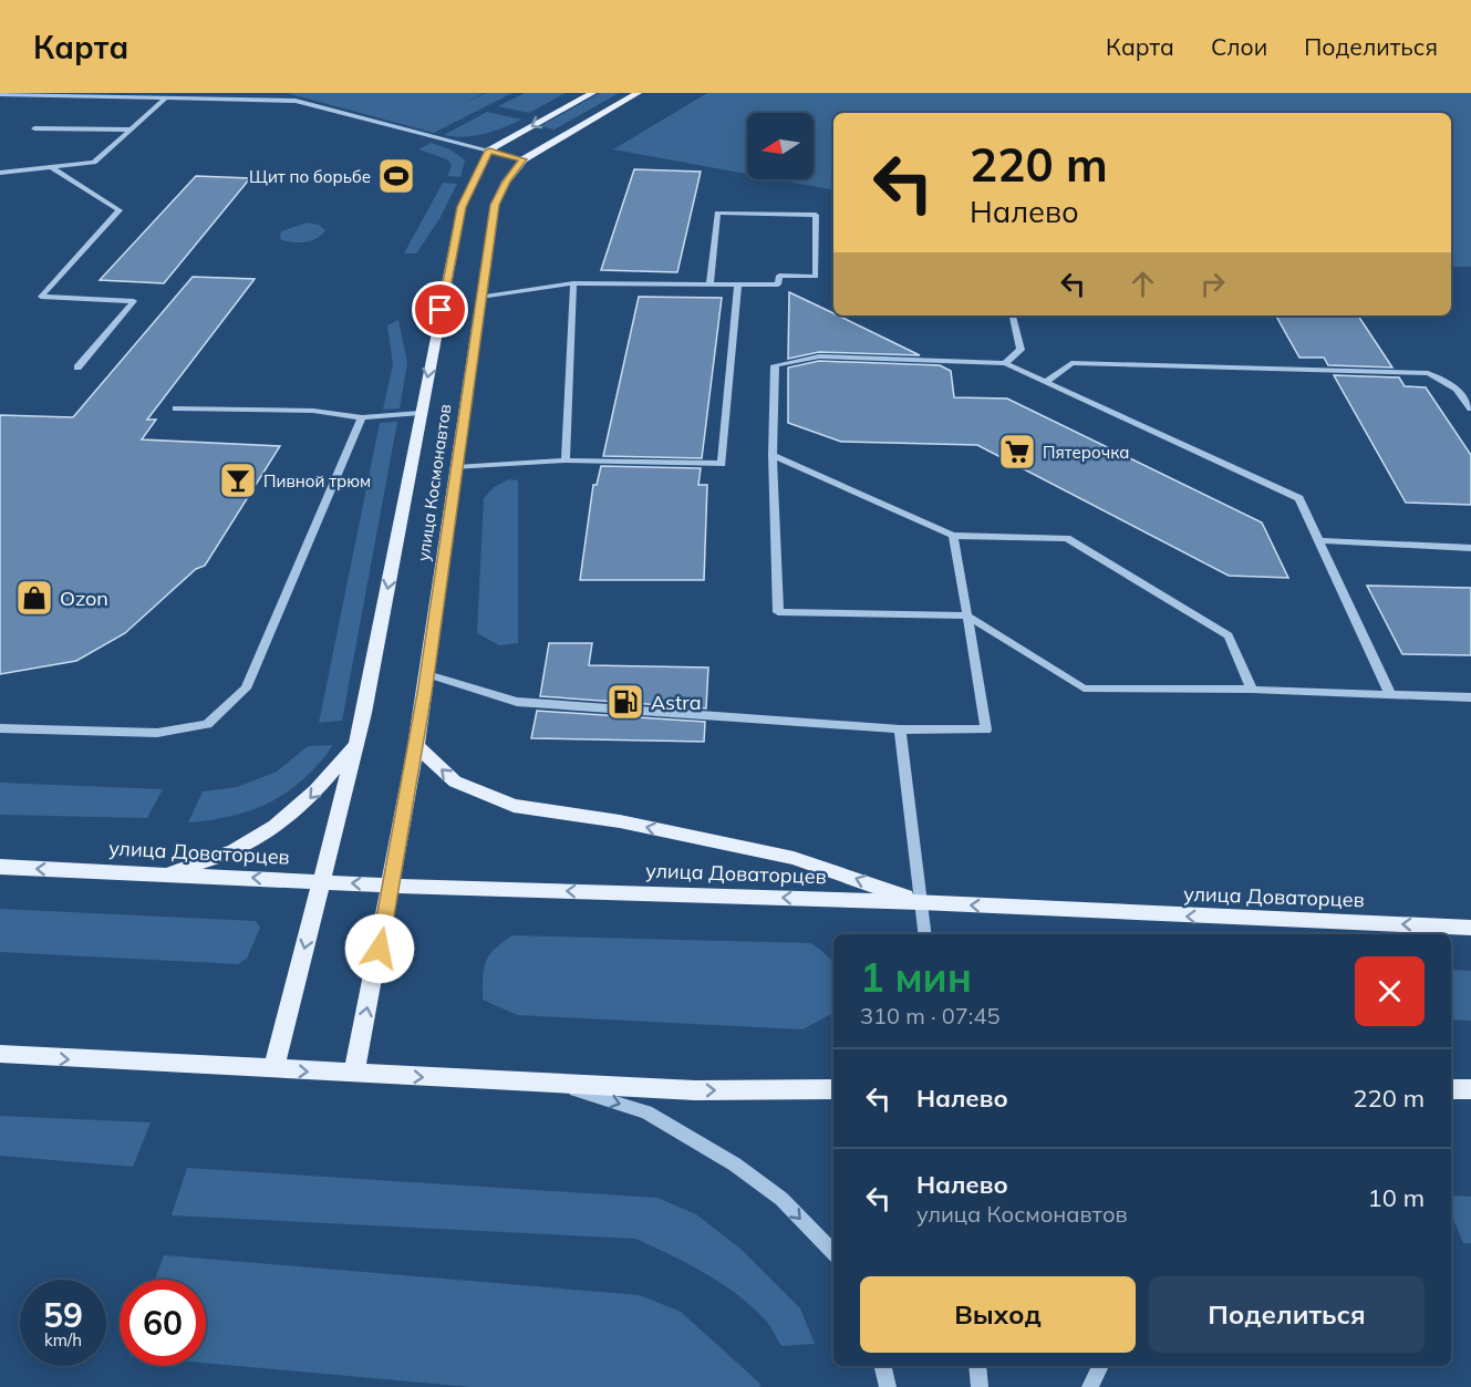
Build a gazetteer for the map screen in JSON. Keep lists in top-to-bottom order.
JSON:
{
  "streets": {
    "main road": ["улица Космонавтов", "улица Доваторцев"]
  },
  "crossings": [
    ["улица Космонавтов", "улица Доваторцев"]
  ],
  "places": {
    "sports": ["Щит по борьбе"],
    "supermarket": ["Пятерочка"],
    "bar": ["Пивной трюм"],
    "shop": ["Ozon"],
    "fuel station": ["Astra"]
  },
  "north": "left",
  "page": {
    "header": "Карта",
    "nav": ["Карта", "Слои", "Поделиться"],
    "turn": ["220 m", "Налево"],
    "heading": ["1 мин", "310 m · 07:45"],
    "list": [
      {
        "name": "Налево",
        "value": "220 m"
      },
      {
        "name": "Налево",
        "note": "улица Космонавтов",
        "value": "10 m"
      }
    ],
    "buttons": ["Выход", "Поделиться"],
    "speed": "59 km/h",
    "limit": "60"
  }
}
